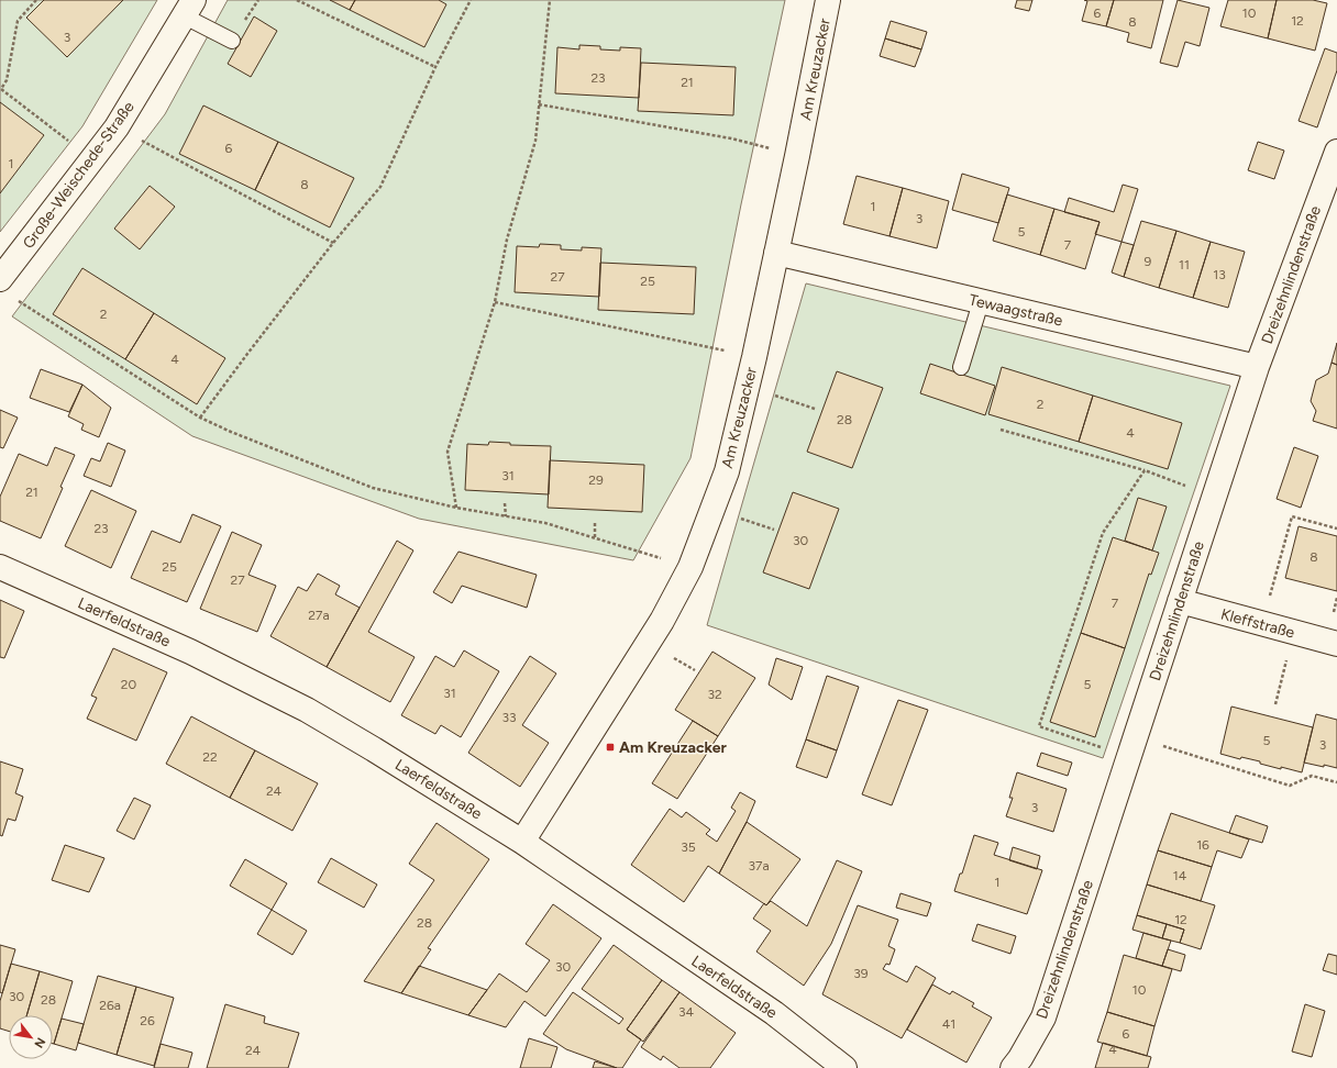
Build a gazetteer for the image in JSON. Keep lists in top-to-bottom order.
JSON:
{
  "streets": {
    "street": [
      "Am Kreuzacker",
      "Große-Weischede-Straße",
      "Dreizehnlindenstraße",
      "Tewaagstraße",
      "Laerfeldstraße",
      "Kleffstraße"
    ]
  },
  "crossings": [
    ["Am Kreuzacker", "Tewaagstraße"],
    ["Am Kreuzacker", "Laerfeldstraße"],
    ["Dreizehnlindenstraße", "Tewaagstraße"],
    ["Dreizehnlindenstraße", "Kleffstraße"]
  ],
  "places": {
    "transit": ["Am Kreuzacker"]
  },
  "house_numbers": [
    "6",
    "10",
    "12",
    "8",
    "3",
    "23",
    "21",
    "6",
    "1",
    "8",
    "1",
    "3",
    "5",
    "7",
    "9",
    "11",
    "13",
    "27",
    "25",
    "2",
    "4",
    "2",
    "28",
    "4",
    "31",
    "29",
    "21",
    "23",
    "30",
    "8",
    "25",
    "27",
    "7",
    "27a",
    "20",
    "5",
    "31",
    "32",
    "33",
    "5",
    "3",
    "22",
    "24",
    "3",
    "16",
    "35",
    "37a",
    "14",
    "1",
    "12",
    "28",
    "30",
    "39",
    "10",
    "30",
    "28",
    "26a",
    "34",
    "26",
    "41",
    "6",
    "4",
    "24"
  ],
  "north": "bottom right"
}
